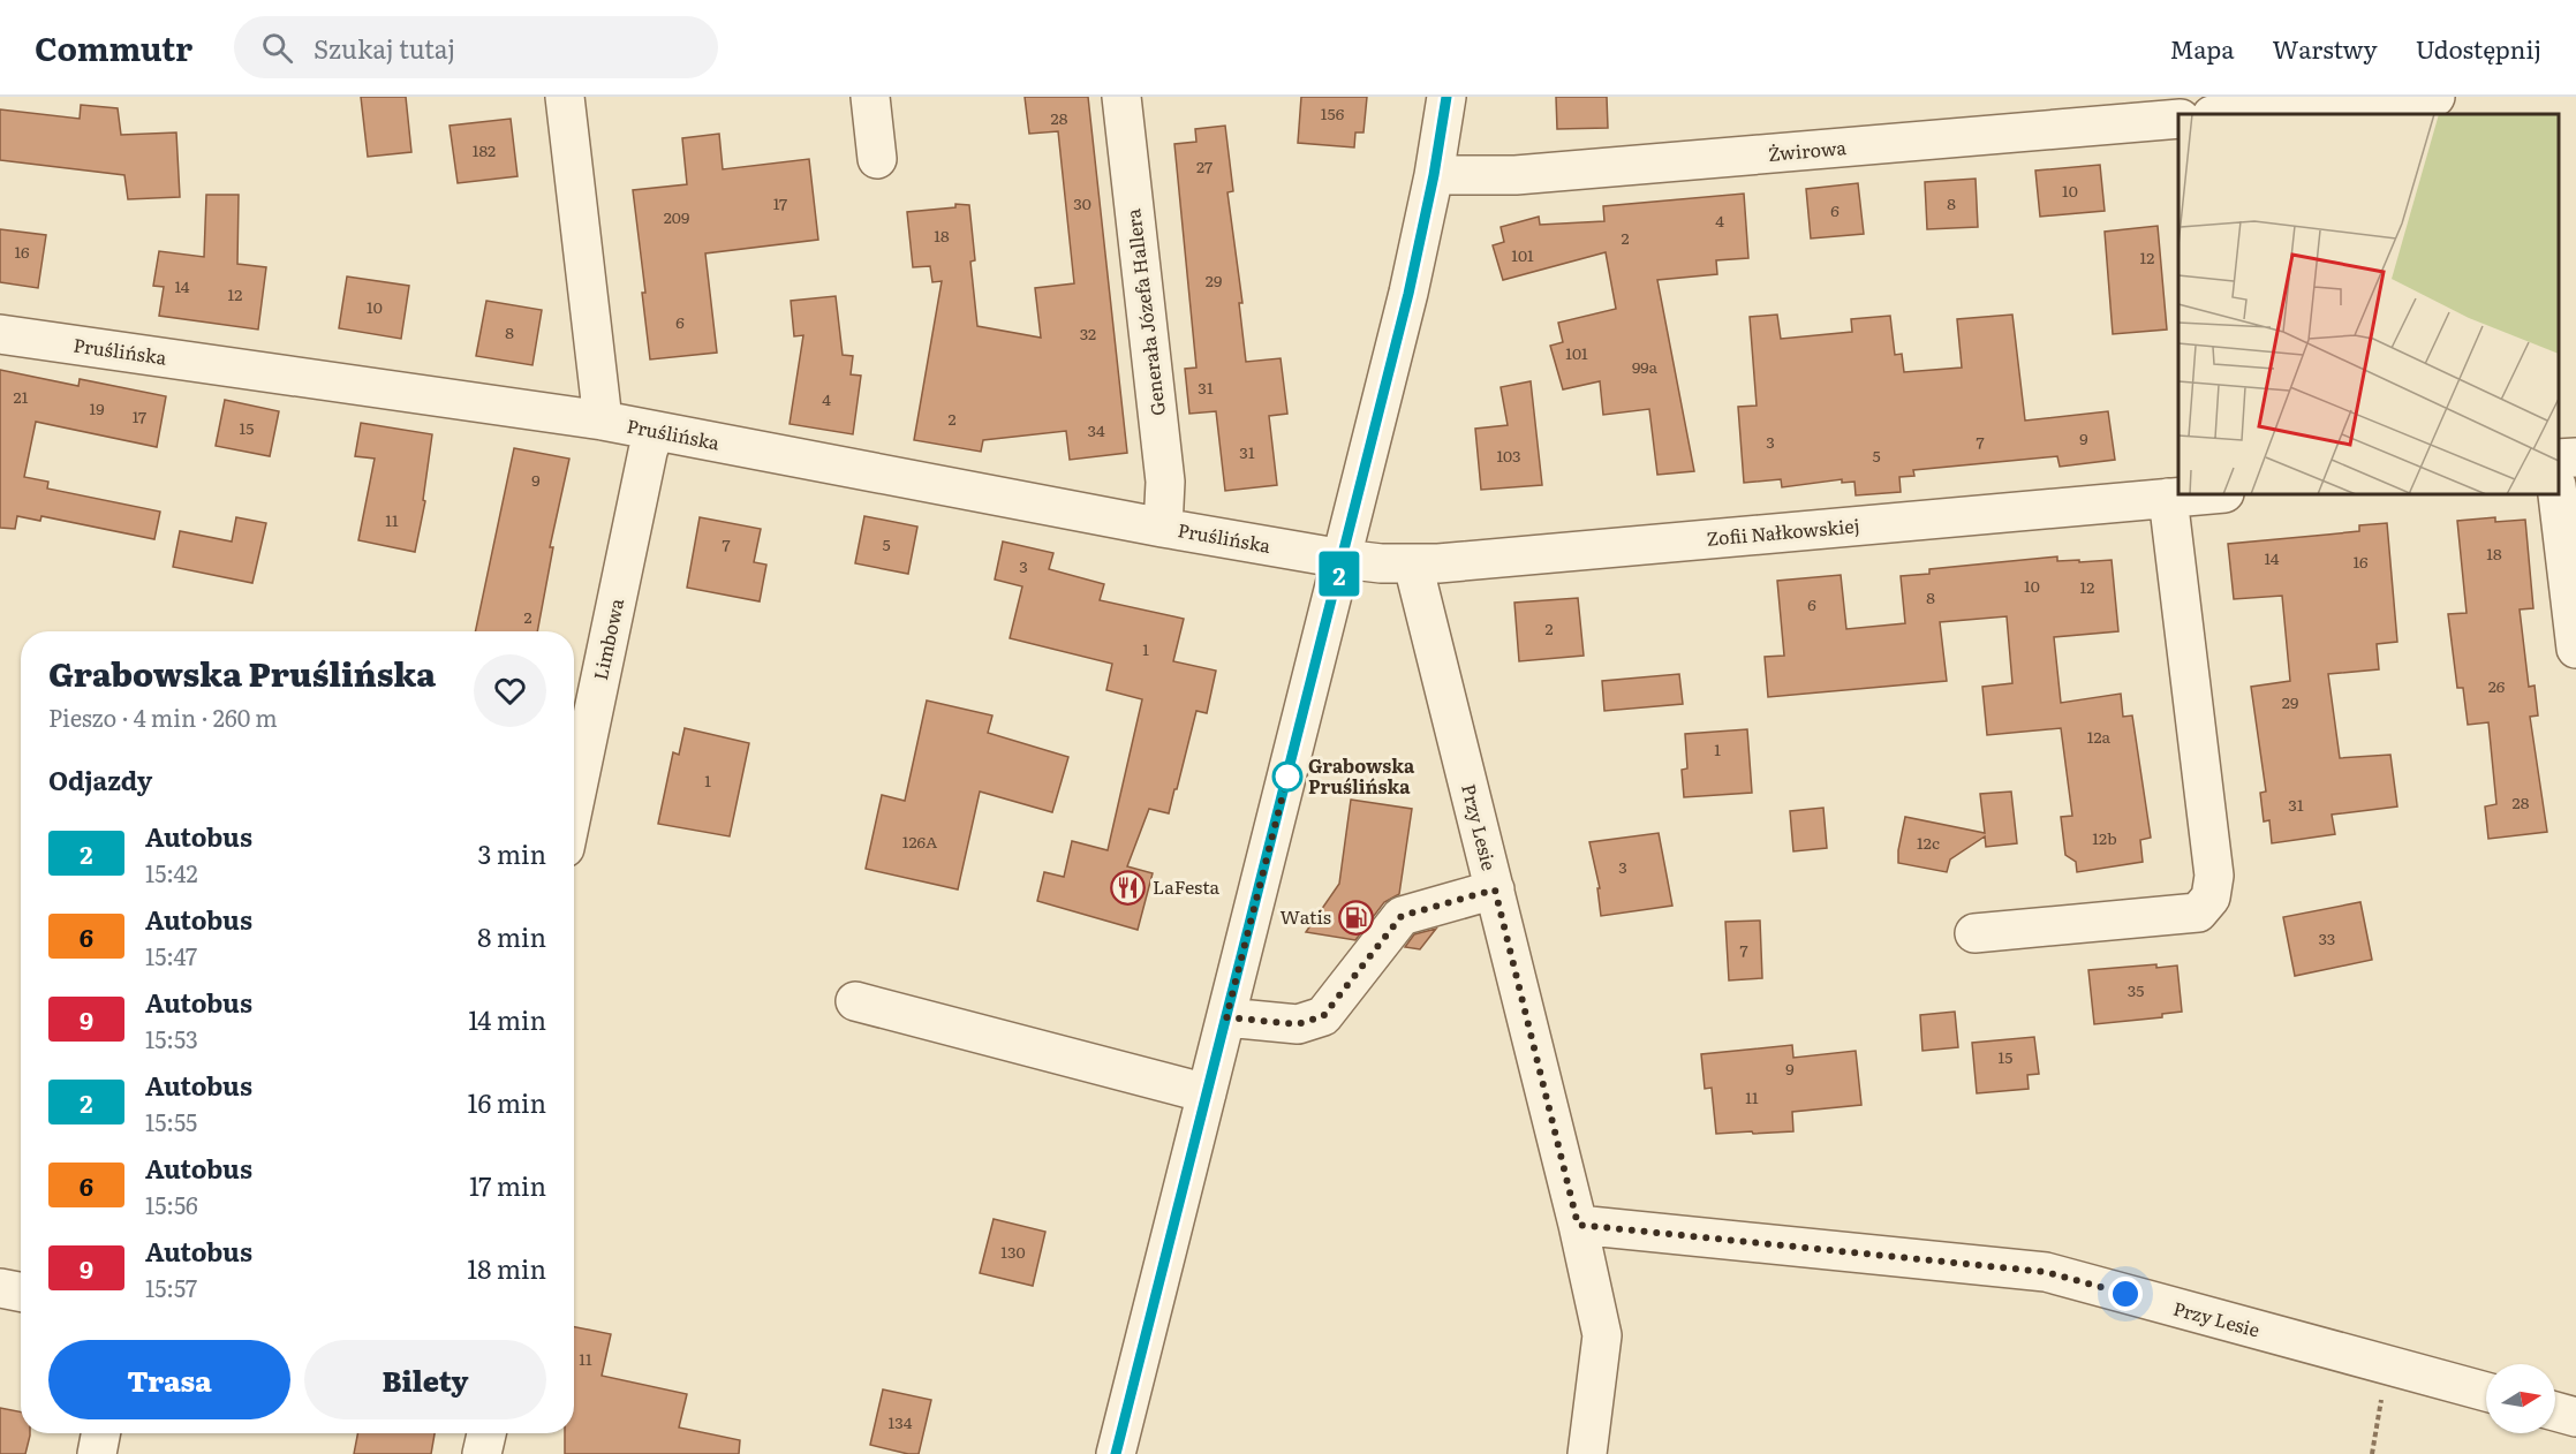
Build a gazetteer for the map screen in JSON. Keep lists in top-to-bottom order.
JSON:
{
  "streets": {
    "street": [
      "Żwirowa",
      "Generała Józefa Hallera",
      "Pruślińska",
      "Zofii Nałkowskiej",
      "Limbowa",
      "Przy Lesie"
    ]
  },
  "crossings": [
    ["Generała Józefa Hallera", "Pruślińska"],
    ["Pruślińska", "Zofii Nałkowskiej"],
    ["Pruślińska", "Limbowa"],
    ["Zofii Nałkowskiej", "Przy Lesie"]
  ],
  "places": {
    "other": ["Grabowska Pruślińska"],
    "restaurant": ["LaFesta"],
    "fuel station": ["Watis"]
  },
  "lines": ["bus line 2"],
  "house_numbers": [
    "156",
    "28",
    "182",
    "27",
    "10",
    "17",
    "30",
    "8",
    "6",
    "209",
    "4",
    "18",
    "2",
    "16",
    "101",
    "12",
    "29",
    "14",
    "12",
    "10",
    "6",
    "8",
    "32",
    "101",
    "99a",
    "31",
    "21",
    "4",
    "19",
    "17",
    "2",
    "15",
    "34",
    "9",
    "3",
    "7",
    "31",
    "103",
    "5",
    "9",
    "11",
    "7",
    "5",
    "18",
    "14",
    "16",
    "3",
    "10",
    "12",
    "8",
    "6",
    "2",
    "2",
    "1",
    "26",
    "29",
    "12a",
    "1",
    "1",
    "28",
    "31",
    "12b",
    "126A",
    "12c",
    "3",
    "33",
    "7",
    "35",
    "15",
    "9",
    "11",
    "130",
    "11",
    "134"
  ],
  "north": "right",
  "page": {
    "header": "Commutr",
    "search": "Szukaj tutaj",
    "nav": ["Mapa", "Warstwy", "Udostępnij"],
    "on_map": "2",
    "heading": [
      ["Grabowska Pruślińska", "Pieszo · 4 min · 260 m"],
      "Odjazdy"
    ],
    "list": [
      {
        "mark": "2",
        "name": "Autobus",
        "note": "15:42",
        "value": "3 min"
      },
      {
        "mark": "6",
        "name": "Autobus",
        "note": "15:47",
        "value": "8 min"
      },
      {
        "mark": "9",
        "name": "Autobus",
        "note": "15:53",
        "value": "14 min"
      },
      {
        "mark": "2",
        "name": "Autobus",
        "note": "15:55",
        "value": "16 min"
      },
      {
        "mark": "6",
        "name": "Autobus",
        "note": "15:56",
        "value": "17 min"
      },
      {
        "mark": "9",
        "name": "Autobus",
        "note": "15:57",
        "value": "18 min"
      }
    ],
    "buttons": ["Trasa", "Bilety"]
  }
}
